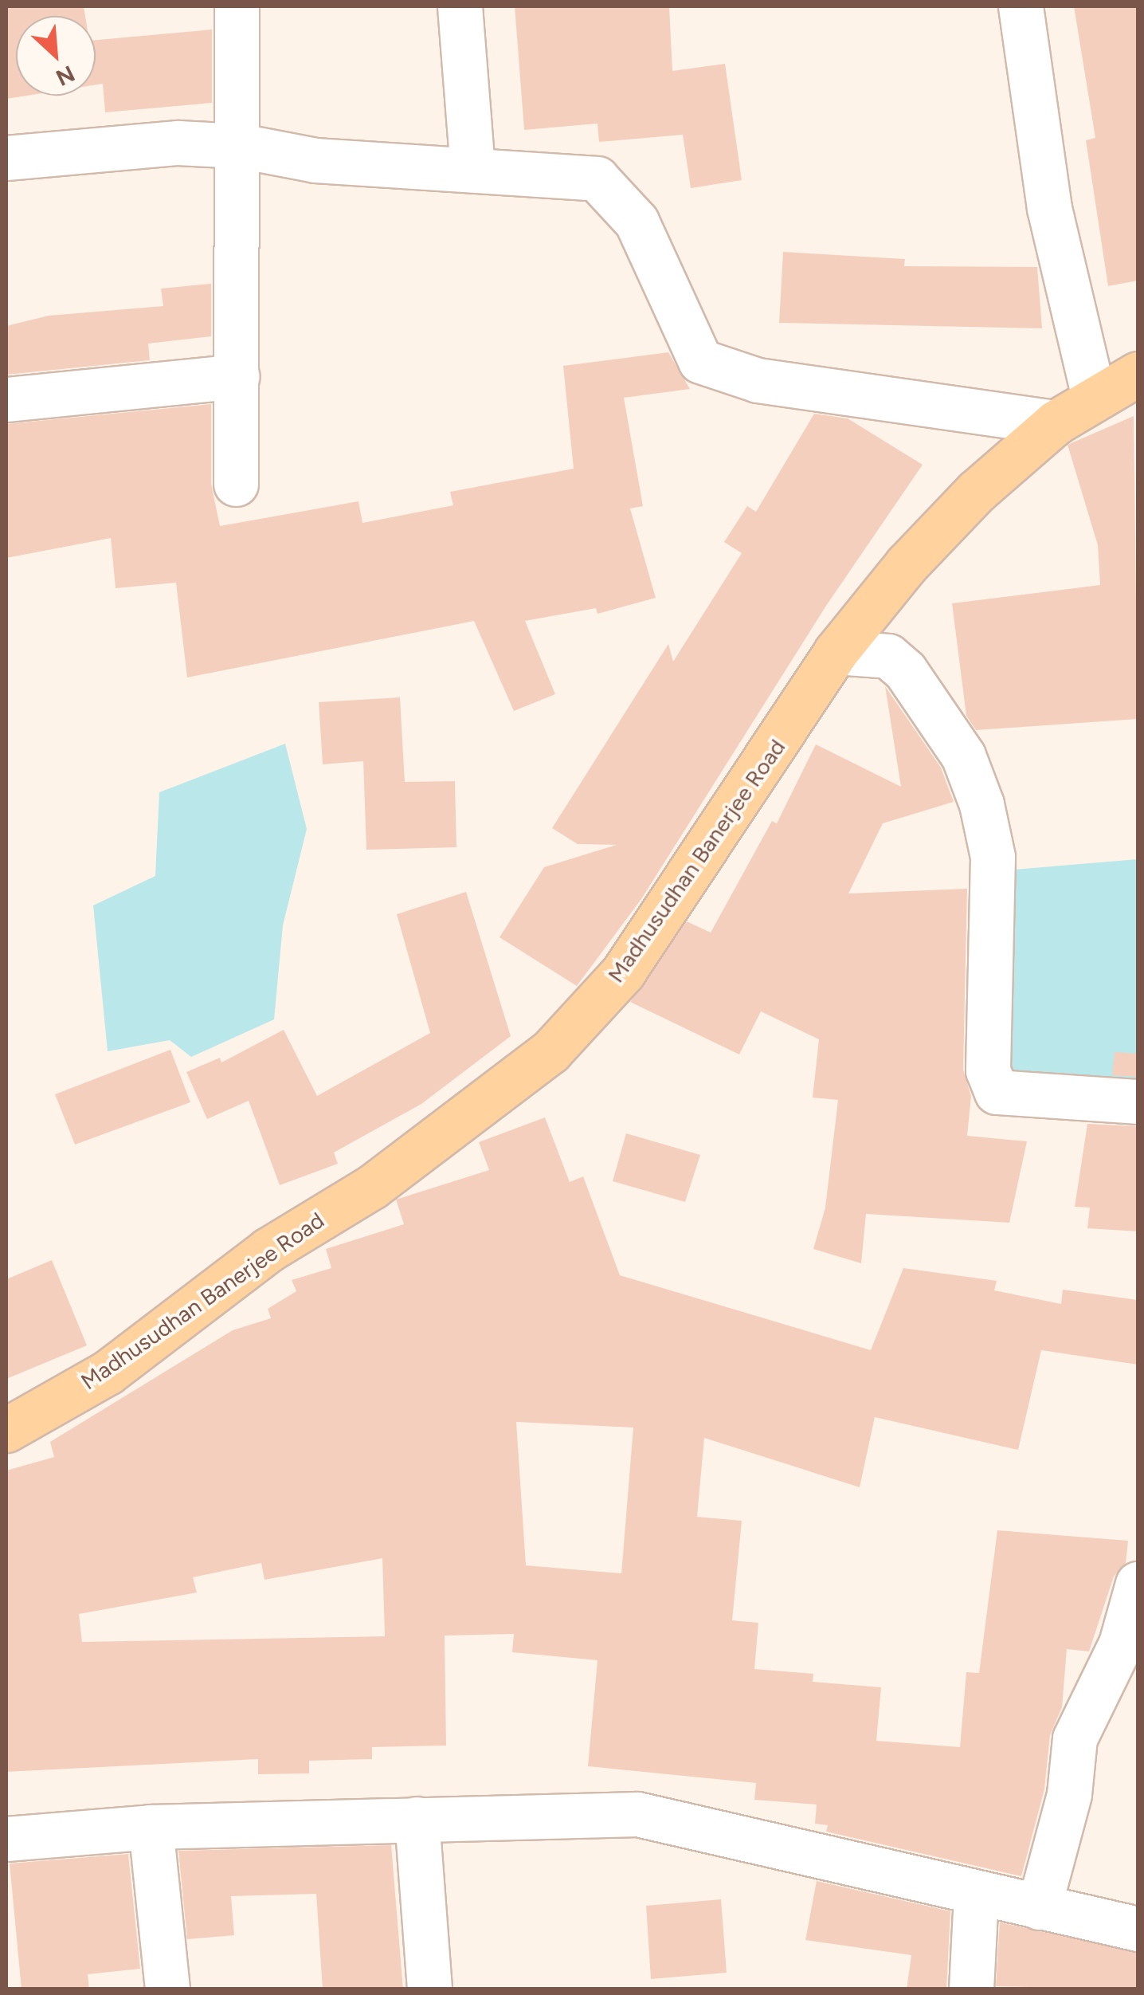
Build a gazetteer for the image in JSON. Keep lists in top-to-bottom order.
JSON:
{
  "streets": {
    "main road": ["Madhusudhan Banerjee Road"]
  },
  "north": "bottom right"
}
